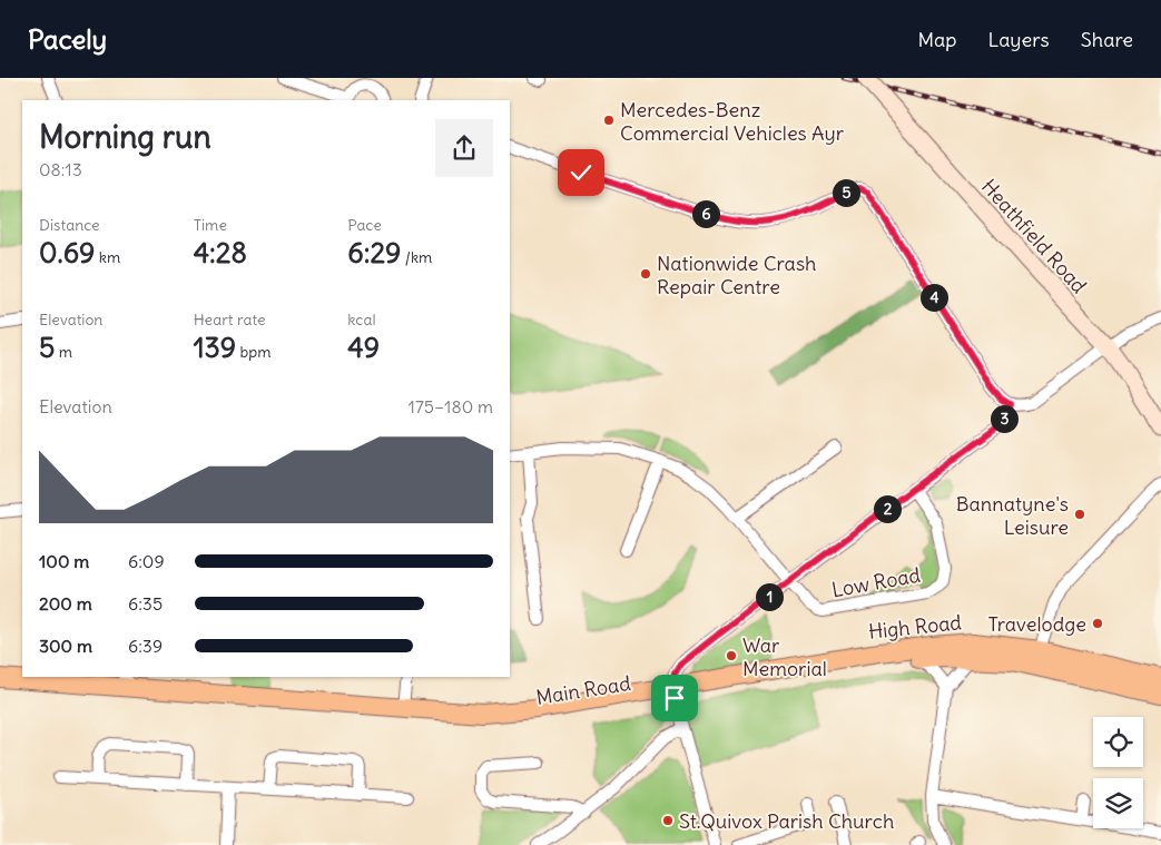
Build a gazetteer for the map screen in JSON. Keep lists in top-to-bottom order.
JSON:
{
  "streets": {
    "main road": ["Heathfield Road", "High Road", "Main Road"],
    "street": ["Low Road"]
  },
  "crossings": [
    ["Low Road", "High Road"],
    ["Low Road", "Main Road"],
    ["High Road", "Main Road"]
  ],
  "places": [
    "Mercedes-Benz Commercial Vehicles Ayr",
    "Nationwide Crash Repair Centre",
    "Bannatyne's Leisure",
    "Travelodge",
    "War Memorial",
    "St.Quivox Parish Church"
  ],
  "page": {
    "header": "Pacely",
    "nav": ["Map", "Layers", "Share"],
    "heading": ["Morning run", "08:13"],
    "pins": [
      "5",
      "6",
      "4",
      "3",
      "2",
      "1"
    ],
    "stats": [
      ["Distance", "0.69 km"],
      ["Time", "4:28"],
      ["Pace", "6:29 /km"],
      ["Elevation", "5 m"],
      ["Heart rate", "139 bpm"],
      ["kcal", "49"]
    ],
    "chart": ["Elevation", "175–180 m"],
    "list": [
      {
        "name": "100 m",
        "note": "6:09"
      },
      {
        "name": "200 m",
        "note": "6:35"
      },
      {
        "name": "300 m",
        "note": "6:39"
      }
    ]
  }
}
